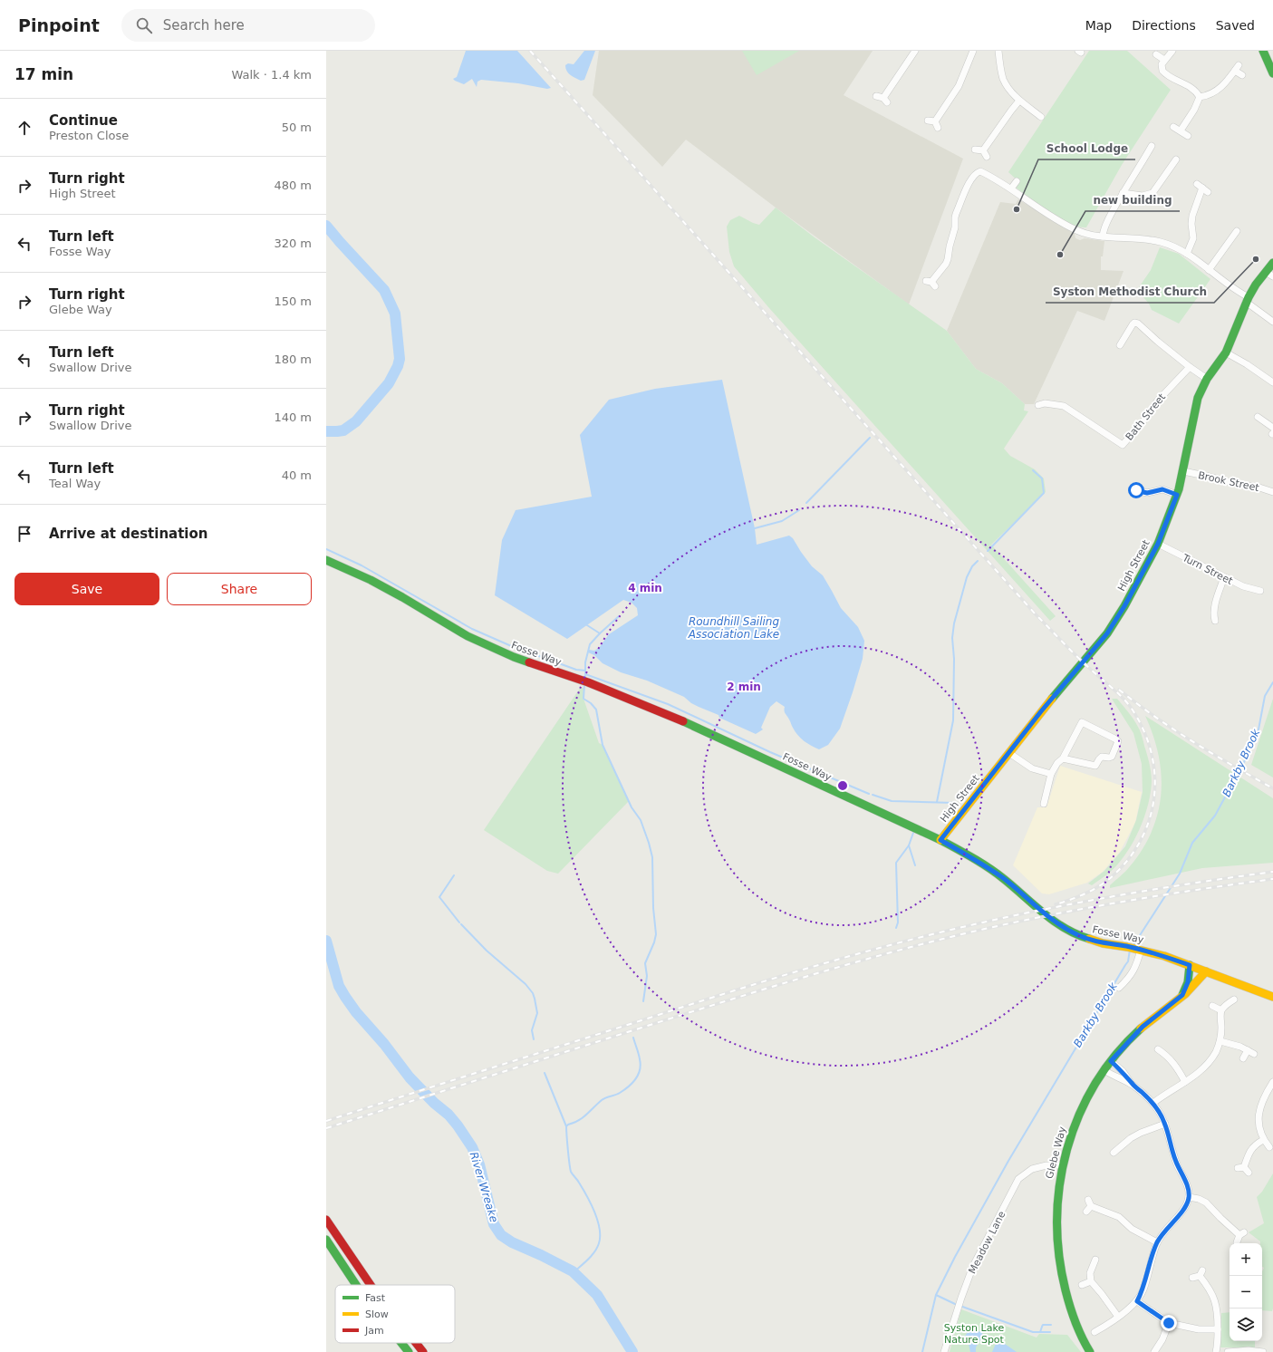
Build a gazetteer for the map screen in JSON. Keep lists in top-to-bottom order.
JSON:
{
  "streets": {
    "main road": ["High Street", "Fosse Way", "Glebe Way"],
    "street": [
      "Bath Street",
      "Brook Street",
      "Turn Street",
      "Meadow Lane"
    ]
  },
  "crossings": [
    ["Brook Street", "High Street"],
    ["High Street", "Turn Street"],
    ["High Street", "Fosse Way"],
    ["Fosse Way", "Glebe Way"],
    ["Glebe Way", "Meadow Lane"]
  ],
  "water": ["Roundhill Sailing Association Lake", "Barkby Brook", "River Wreake"],
  "parks": ["Syston Lake Nature Spot"],
  "places": ["School Lodge", "new building", "Syston Methodist Church"],
  "legend": ["Fast", "Slow", "Jam"],
  "page": {
    "header": "Pinpoint",
    "search": "Search here",
    "nav": ["Map", "Directions", "Saved"],
    "heading": ["17 min", "Walk · 1.4 km"],
    "list": [
      ["Continue", "Preston Close", "50 m"],
      ["Turn right", "High Street", "480 m"],
      ["Turn left", "Fosse Way", "320 m"],
      ["Turn right", "Glebe Way", "150 m"],
      ["Turn left", "Swallow Drive", "180 m"],
      ["Turn right", "Swallow Drive", "140 m"],
      ["Turn left", "Teal Way", "40 m"],
      "Arrive at destination"
    ],
    "buttons": ["Save", "Share"],
    "map_buttons": ["+", "−"]
  },
  "rings": ["4 min", "2 min"]
}
